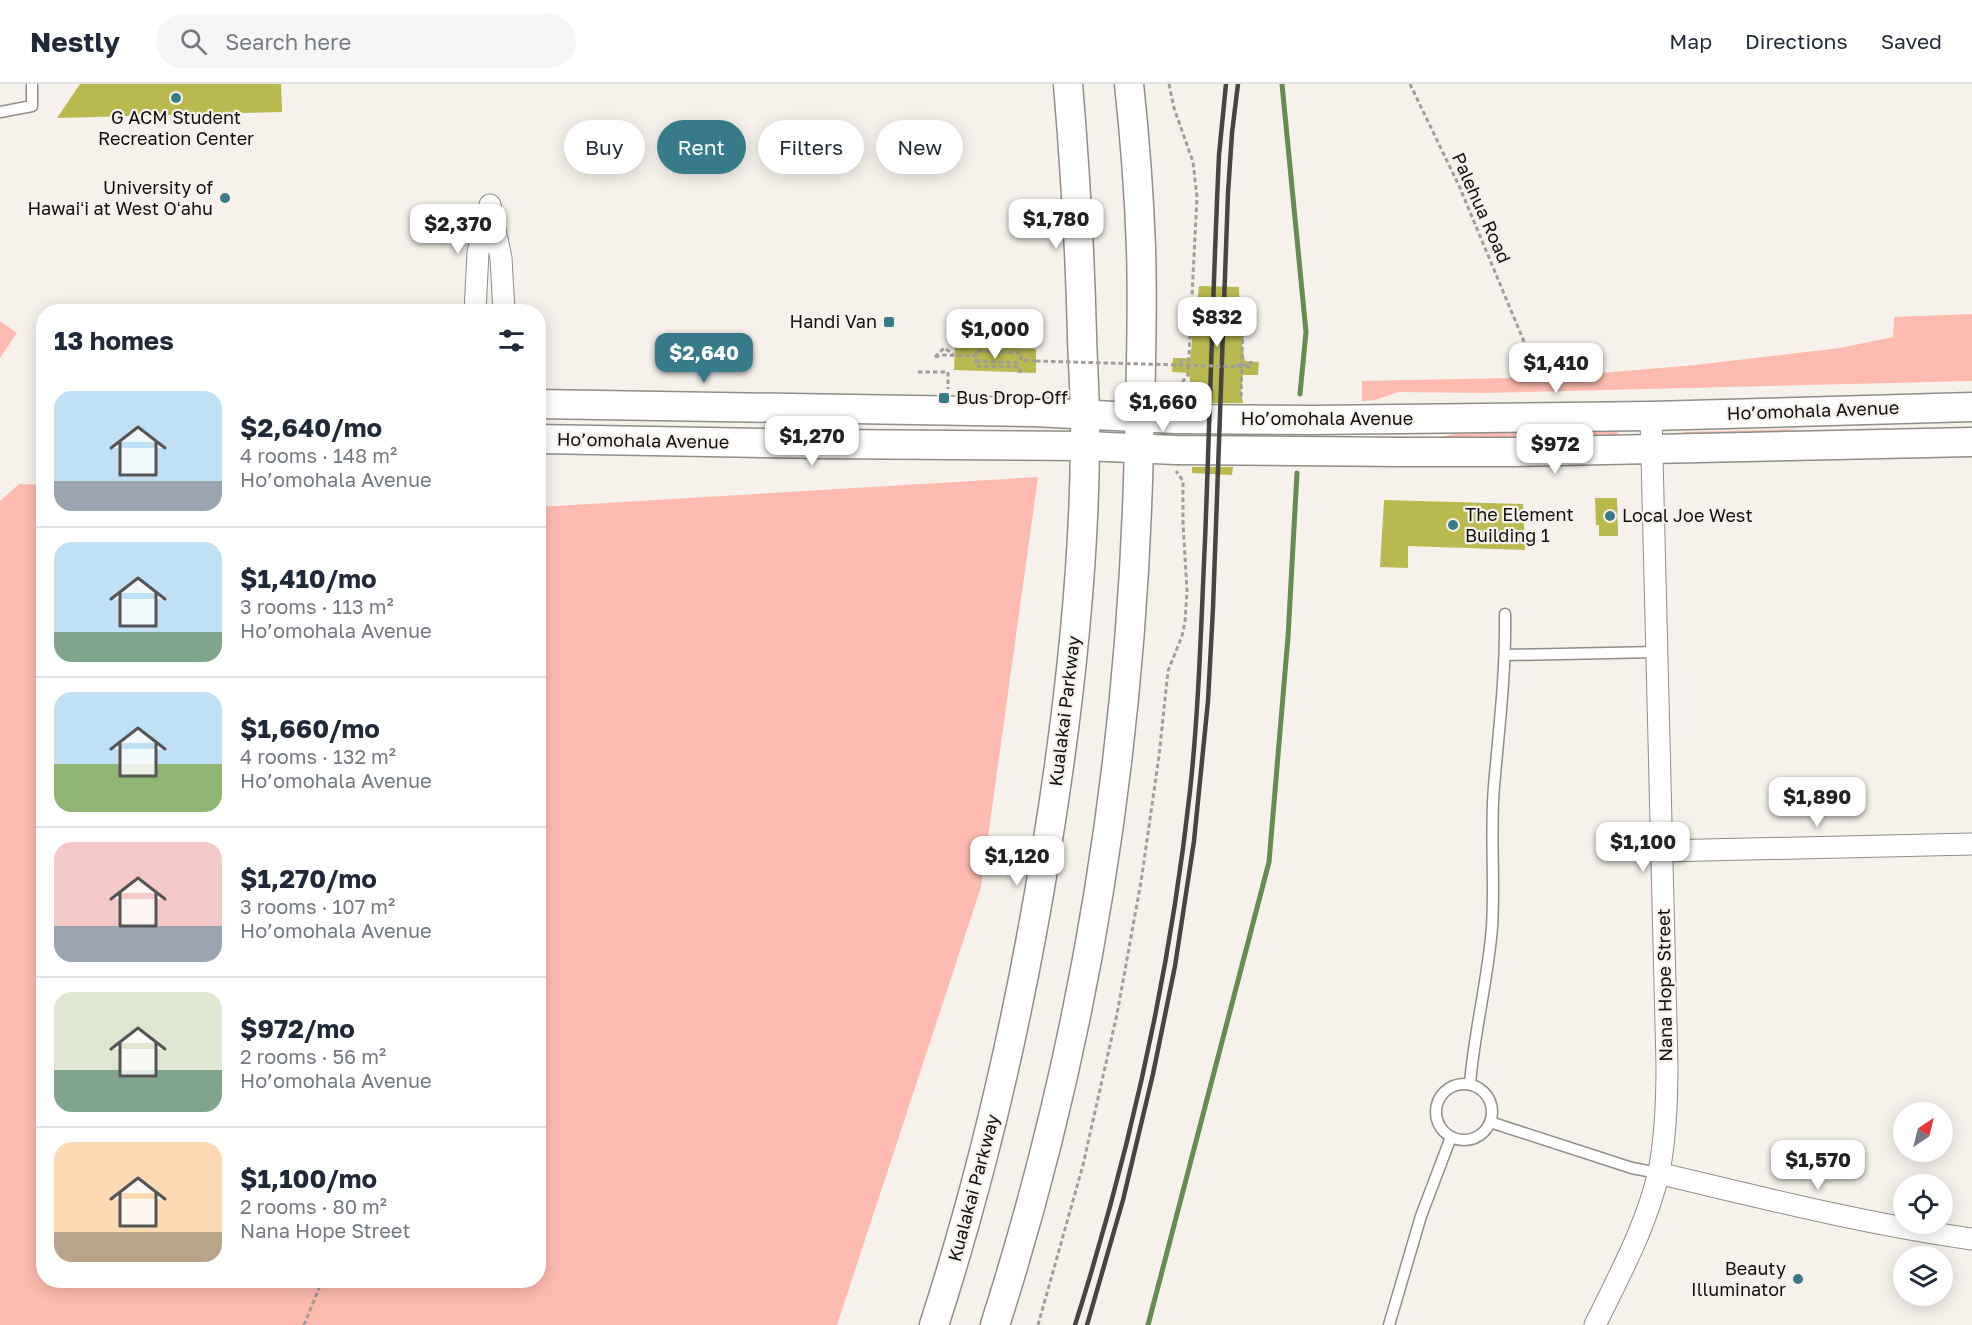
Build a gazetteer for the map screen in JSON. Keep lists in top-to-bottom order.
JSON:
{
  "streets": {
    "main road": ["Ho’omohala Avenue", "Kualakai Parkway"],
    "street": ["Nana Hope Street"],
    "path": ["Palehua Road"]
  },
  "crossings": [
    ["Ho’omohala Avenue", "Kualakai Parkway"],
    ["Ho’omohala Avenue", "Nana Hope Street"]
  ],
  "places": {
    "other": [
      "G ACM Student Recreation Center",
      "University of Hawaiʻi at West Oʻahu",
      "Local Joe West",
      "The Element Building 1",
      "Beauty Illuminator"
    ],
    "transit": ["Handi Van", "Bus Drop-Off"]
  },
  "north": "top right",
  "page": {
    "header": "Nestly",
    "search": "Search here",
    "nav": ["Map", "Directions", "Saved"],
    "chip": [
      "Buy",
      "Rent",
      "Filters",
      "New"
    ],
    "price": [
      "$1,780",
      "$2,370",
      "$832",
      "$1,000",
      "$2,640",
      "$1,410",
      "$1,660",
      "$1,270",
      "$972",
      "$1,890",
      "$1,100",
      "$1,120",
      "$1,570"
    ],
    "heading": "13 homes",
    "list": [
      {
        "name": "$2,640/mo",
        "note": "4 rooms · 148 m² · Ho’omohala Avenue"
      },
      {
        "name": "$1,410/mo",
        "note": "3 rooms · 113 m² · Ho’omohala Avenue"
      },
      {
        "name": "$1,660/mo",
        "note": "4 rooms · 132 m² · Ho’omohala Avenue"
      },
      {
        "name": "$1,270/mo",
        "note": "3 rooms · 107 m² · Ho’omohala Avenue"
      },
      {
        "name": "$972/mo",
        "note": "2 rooms · 56 m² · Ho’omohala Avenue"
      },
      {
        "name": "$1,100/mo",
        "note": "2 rooms · 80 m² · Nana Hope Street"
      }
    ]
  }
}
